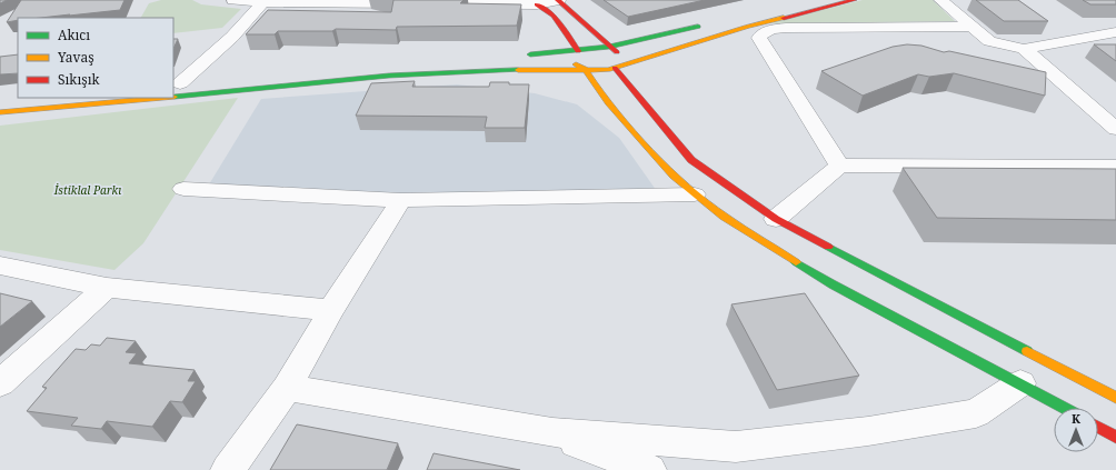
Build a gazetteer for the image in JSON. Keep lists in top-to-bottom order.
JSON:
{
  "parks": ["İstiklal Parkı"],
  "legend": ["Akıcı", "Yavaş", "Sıkışık"],
  "north": "top"
}
